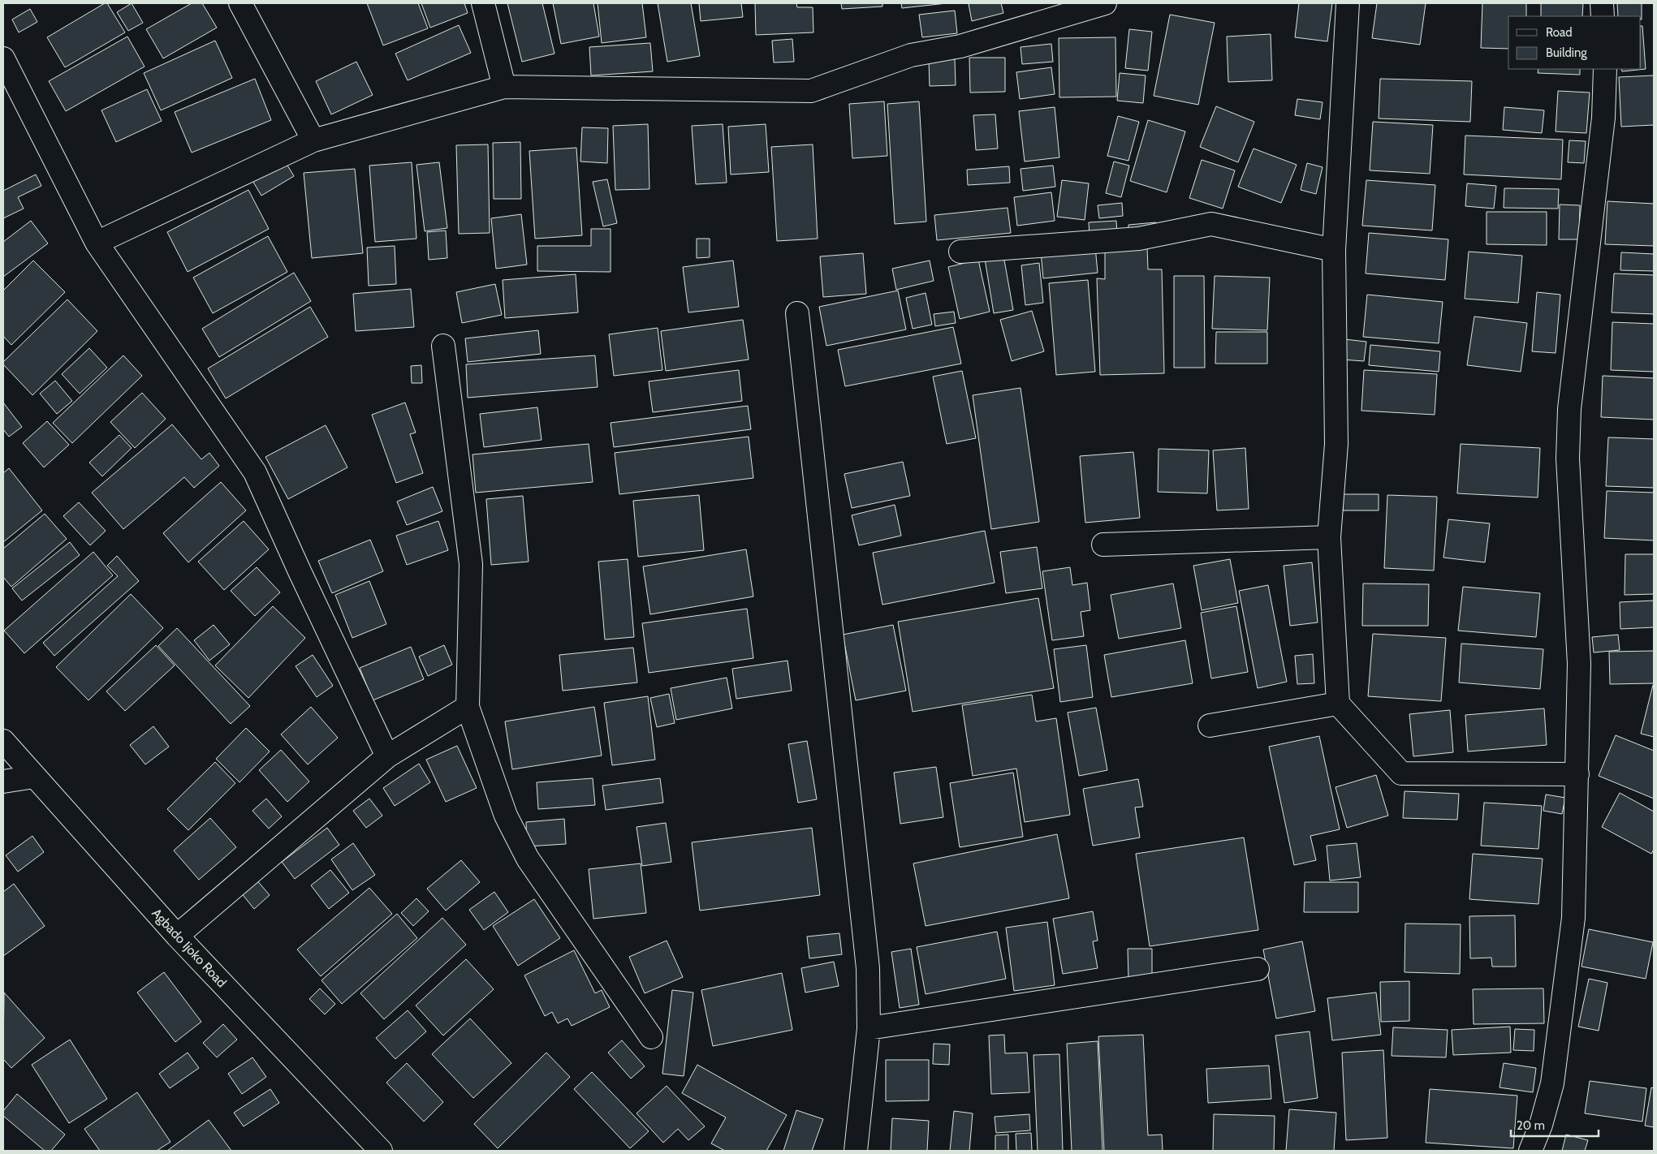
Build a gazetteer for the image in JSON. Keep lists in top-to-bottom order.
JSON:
{
  "streets": {
    "street": ["Agbado Ijoko Road"]
  },
  "legend": ["Road", "Building"],
  "scale_bar": "20 m"
}
